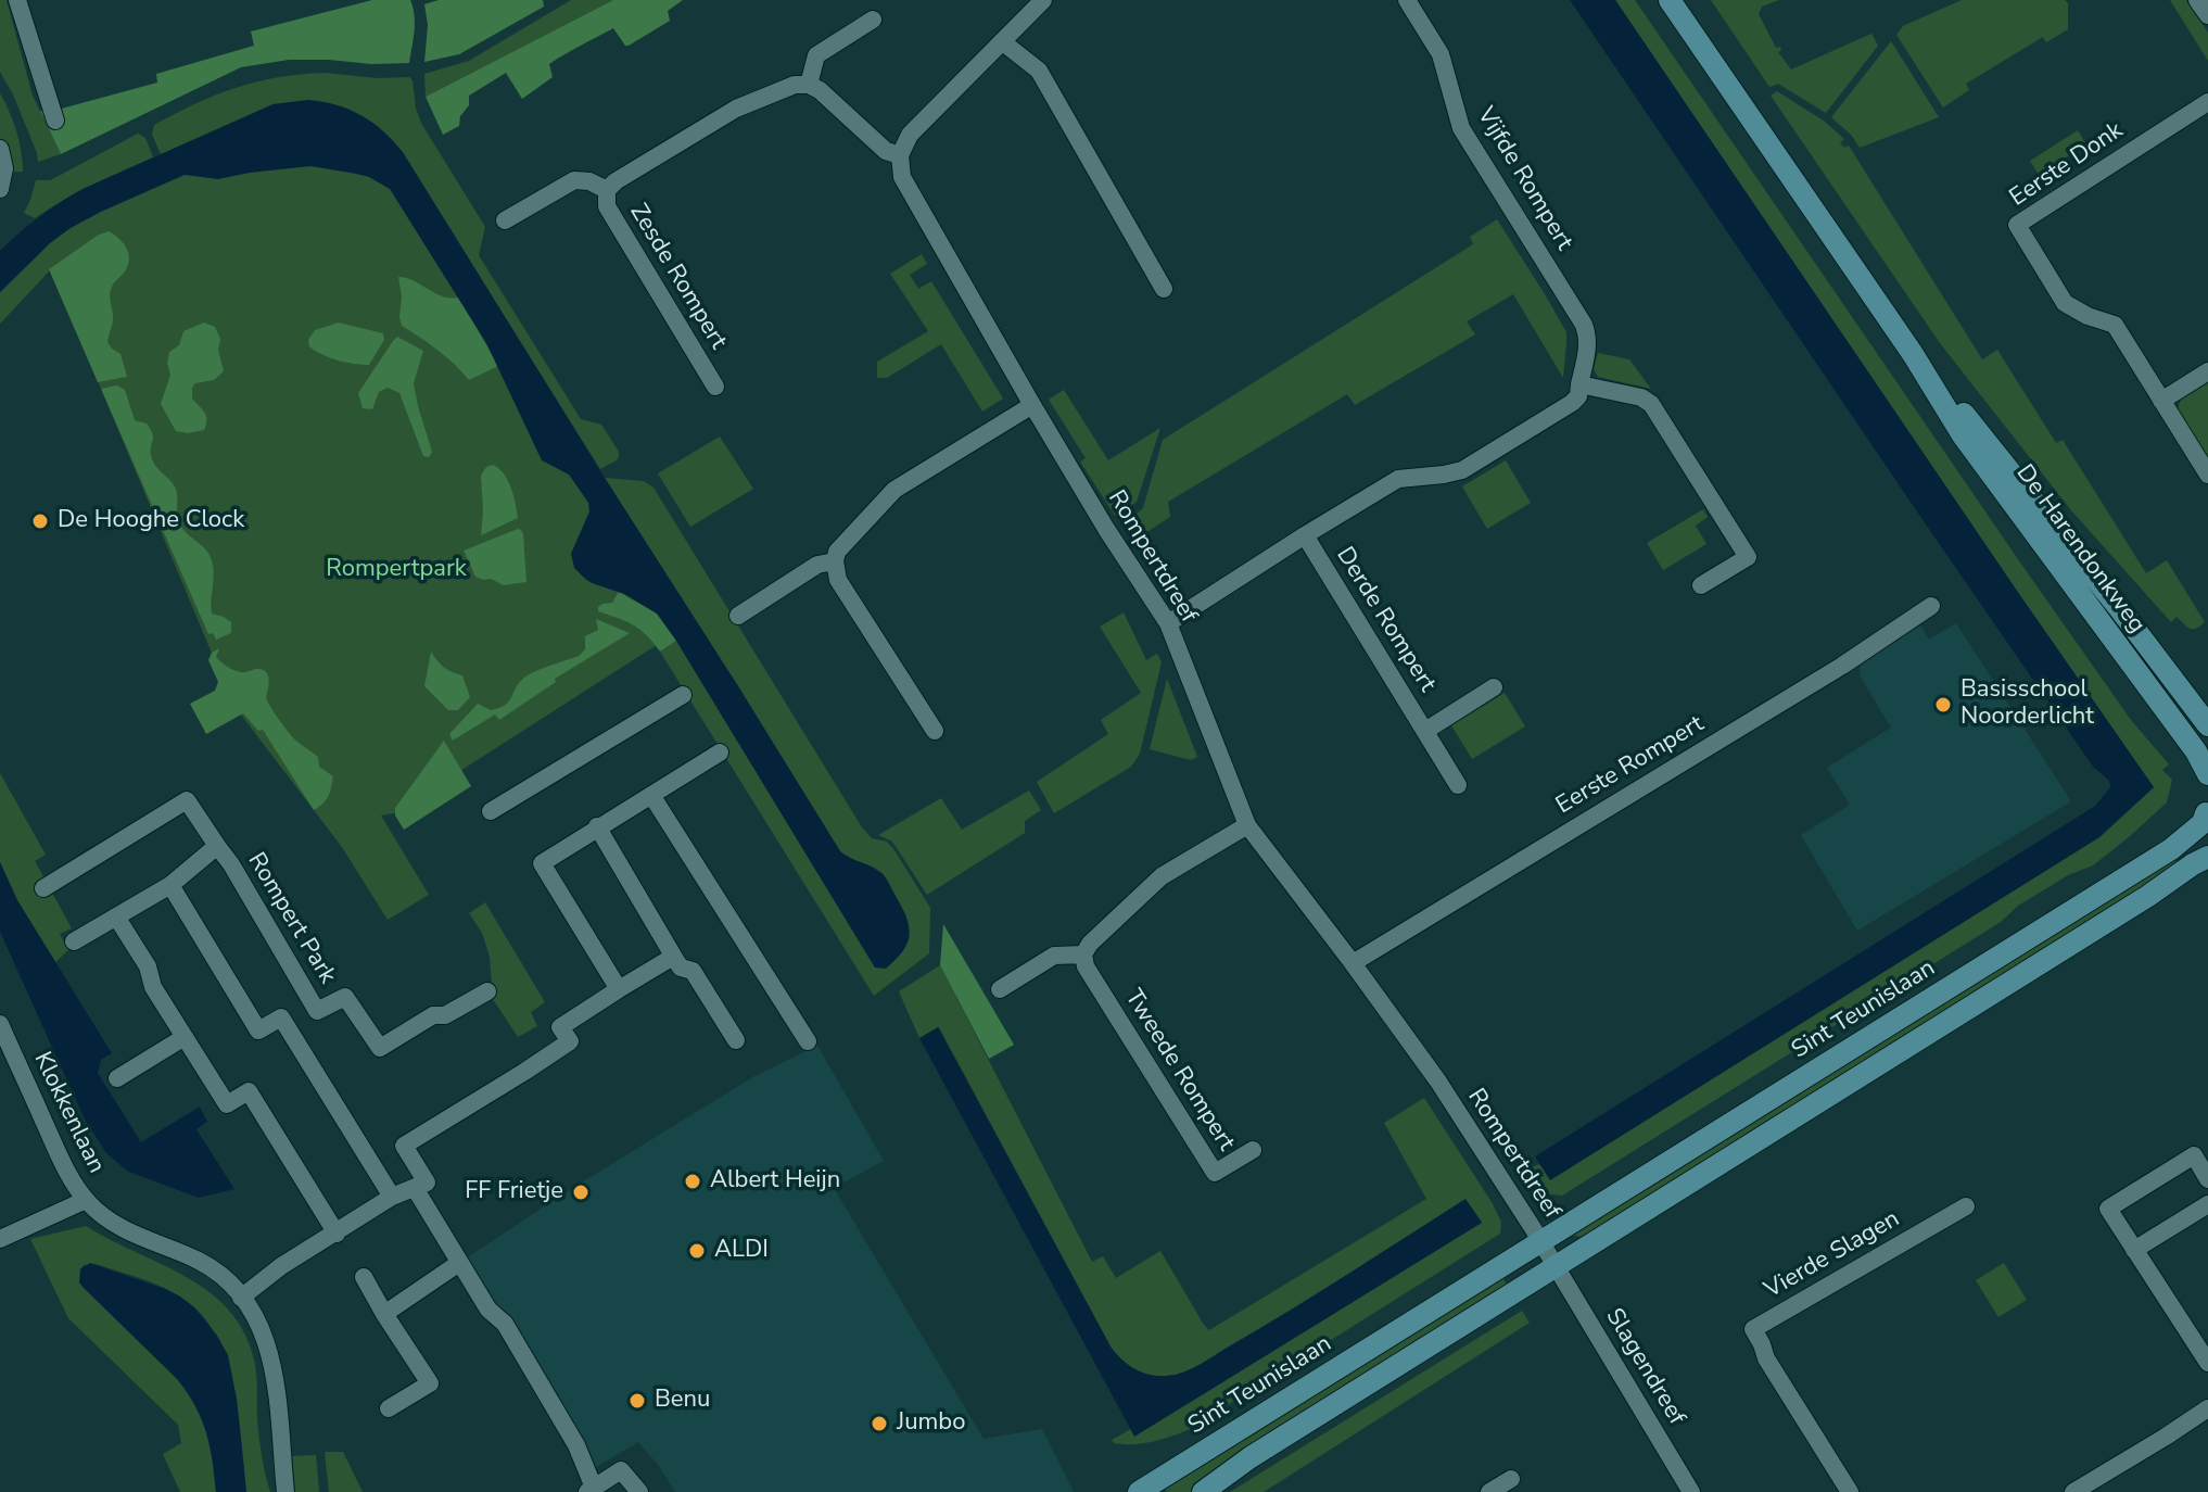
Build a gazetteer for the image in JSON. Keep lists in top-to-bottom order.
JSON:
{
  "streets": {
    "street": [
      "Eerste Donk",
      "Vijfde Rompert",
      "Zesde Rompert",
      "De Harendonkweg",
      "Rompertdreef",
      "Derde Rompert",
      "Eerste Rompert",
      "Rompert Park",
      "Sint Teunislaan",
      "Tweede Rompert",
      "Klokkenlaan",
      "Vierde Slagen",
      "Slagendreef"
    ]
  },
  "crossings": [
    ["Vijfde Rompert", "Derde Rompert"],
    ["Rompertdreef", "Derde Rompert"],
    ["Rompertdreef", "Eerste Rompert"],
    ["Rompertdreef", "Sint Teunislaan"]
  ],
  "parks": ["Rompertpark"],
  "places": [
    "De Hooghe Clock",
    "Basisschool Noorderlicht",
    "Albert Heijn",
    "FF Frietje",
    "ALDI",
    "Benu",
    "Jumbo"
  ]
}
